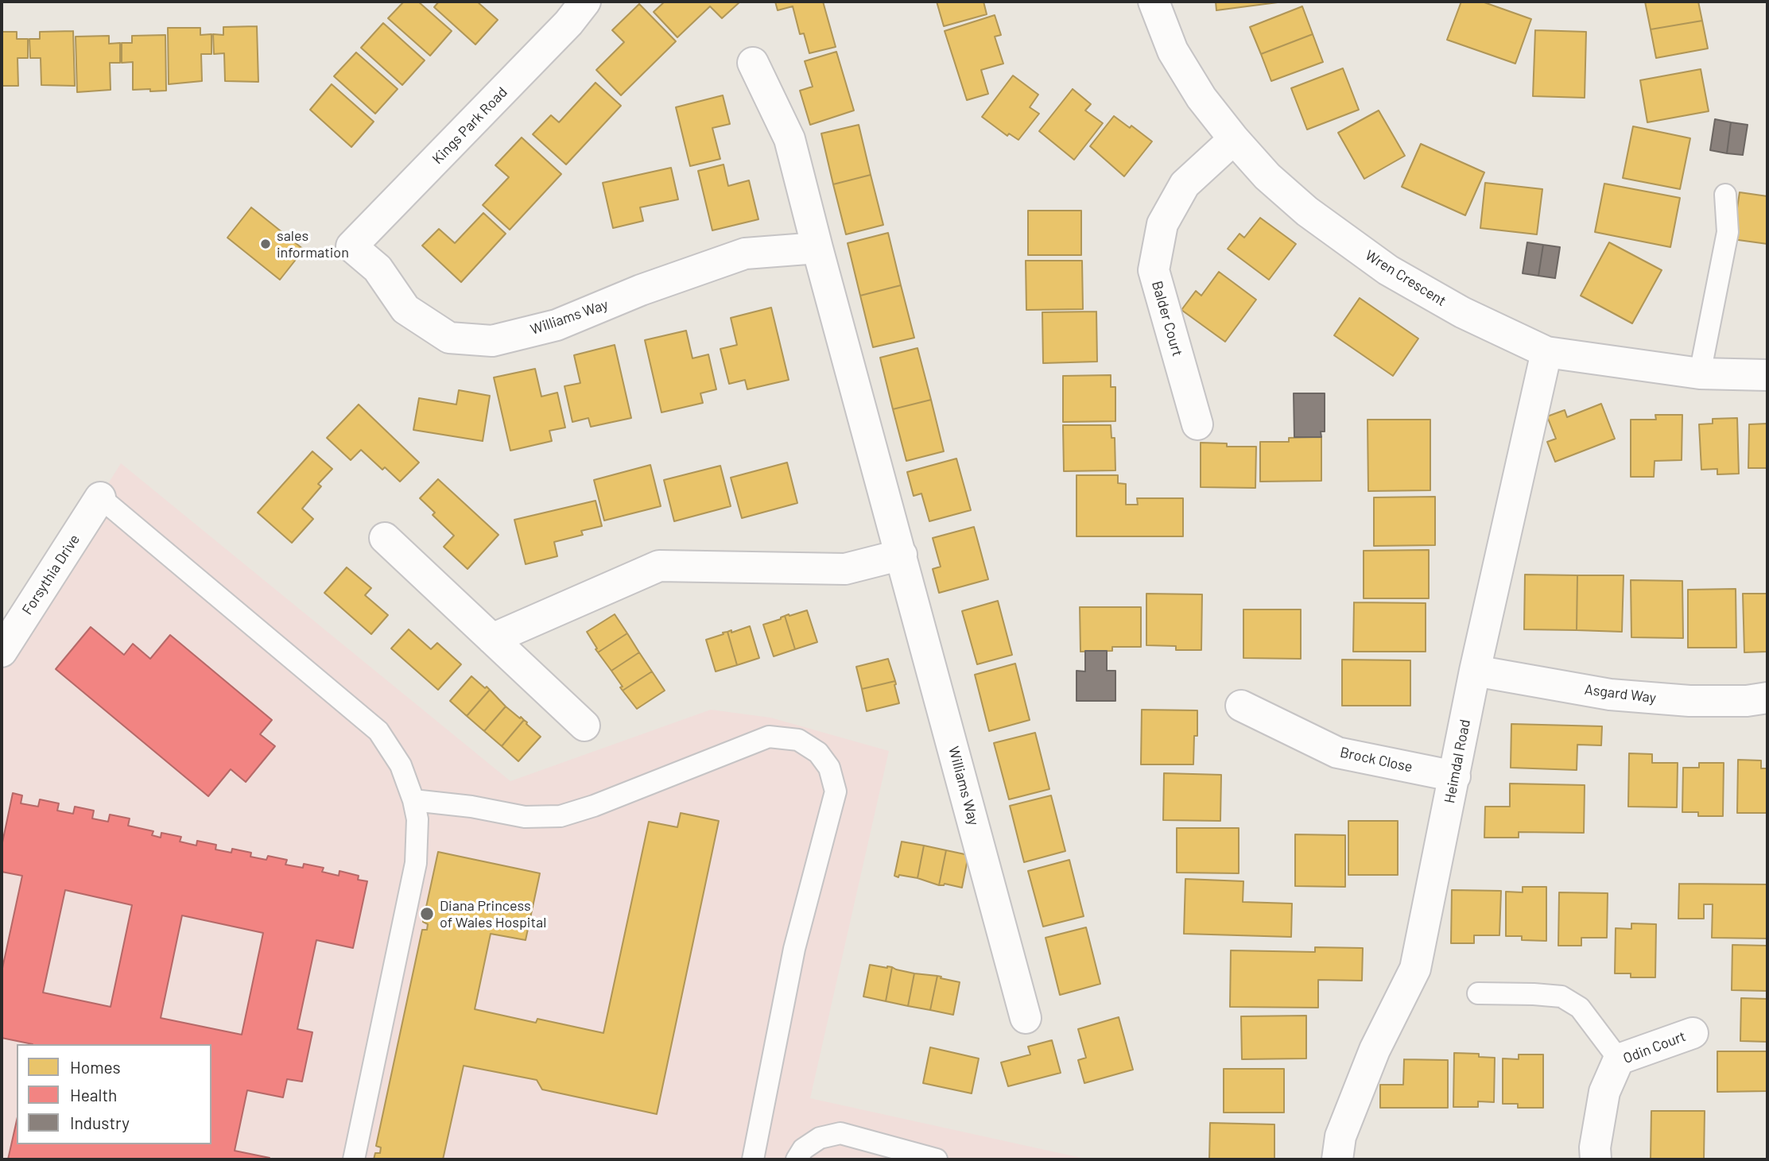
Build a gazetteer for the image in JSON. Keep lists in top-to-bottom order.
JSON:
{
  "streets": {
    "street": [
      "Kings Park Road",
      "Wren Crescent",
      "Williams Way",
      "Balder Court",
      "Forsythia Drive",
      "Asgard Way",
      "Brock Close",
      "Heimdal Road",
      "Odin Court"
    ]
  },
  "crossings": [
    ["Kings Park Road", "Williams Way"],
    ["Wren Crescent", "Balder Court"],
    ["Wren Crescent", "Heimdal Road"],
    ["Asgard Way", "Heimdal Road"],
    ["Brock Close", "Heimdal Road"]
  ],
  "places": ["sales information", "Diana Princess of Wales Hospital"],
  "legend": ["Homes", "Health", "Industry"]
}
